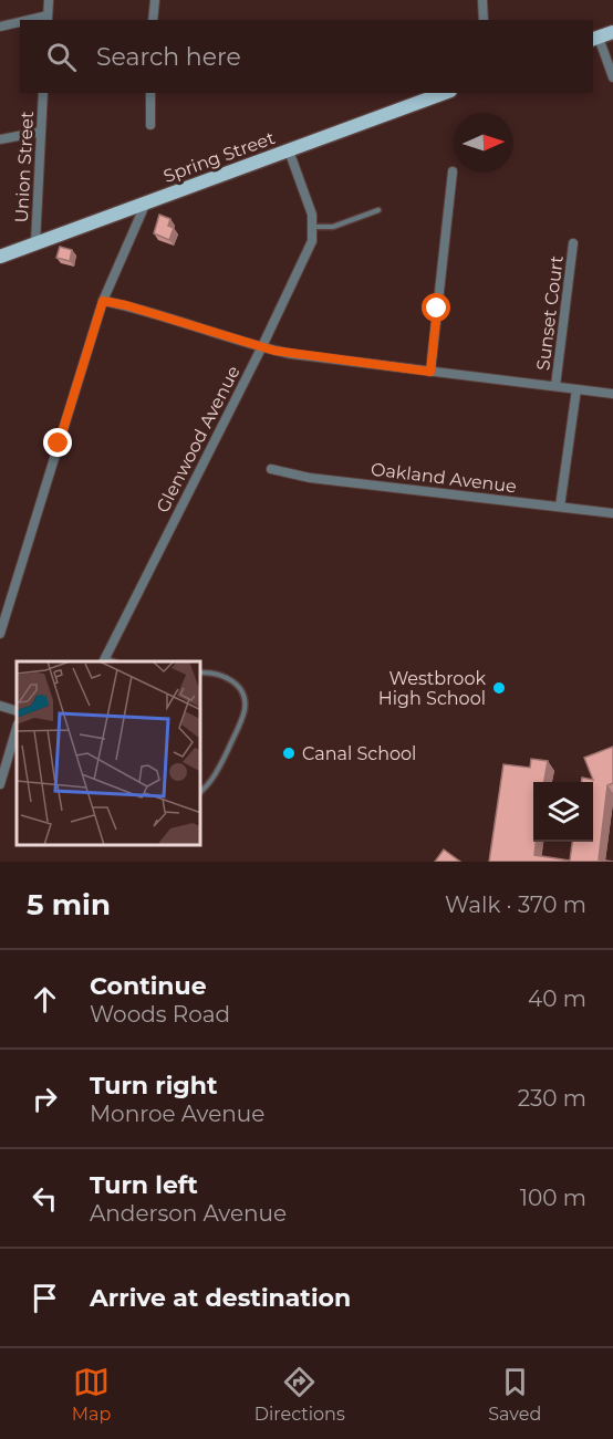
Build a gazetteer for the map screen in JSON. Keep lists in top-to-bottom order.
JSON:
{
  "streets": {
    "main road": ["Spring Street"],
    "street": [
      "Union Street",
      "Sunset Court",
      "Glenwood Avenue",
      "Oakland Avenue"
    ]
  },
  "crossings": [
    ["Spring Street", "Union Street"]
  ],
  "places": ["Westbrook High School", "Canal School"],
  "north": "right",
  "page": {
    "search": "Search here",
    "heading": ["5 min", "Walk · 370 m"],
    "list": [
      ["Continue", "Woods Road", "40 m"],
      ["Turn right", "Monroe Avenue", "230 m"],
      ["Turn left", "Anderson Avenue", "100 m"],
      "Arrive at destination"
    ],
    "nav": ["Map", "Directions", "Saved"]
  }
}
